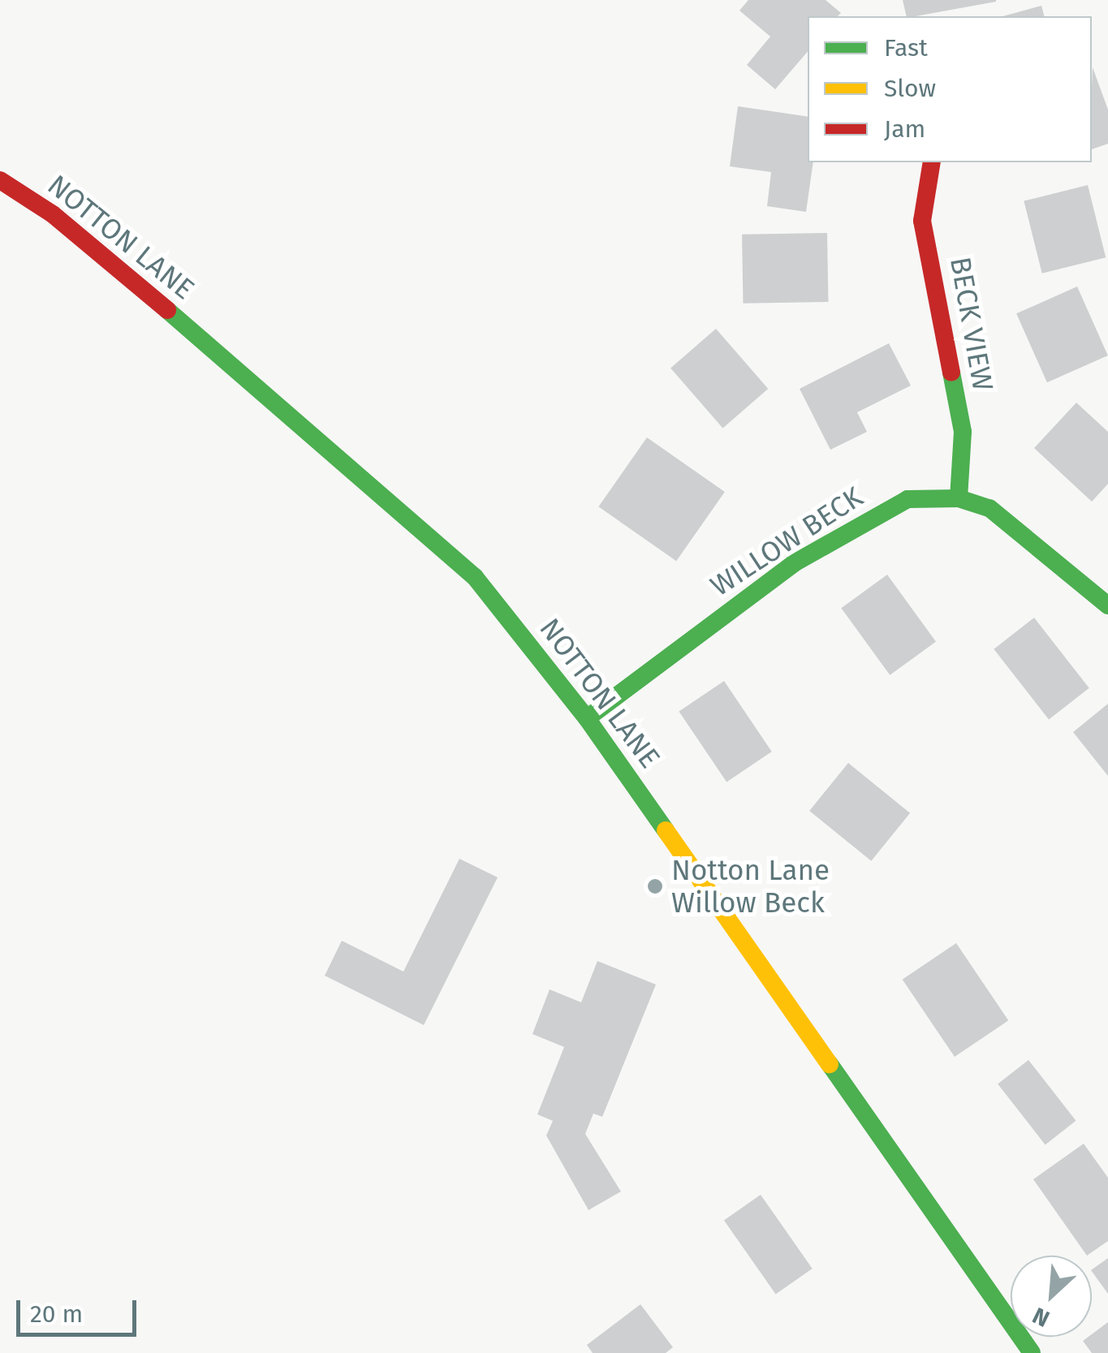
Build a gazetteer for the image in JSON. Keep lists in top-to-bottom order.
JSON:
{
  "streets": {
    "street": ["NOTTON LANE", "BECK VIEW", "WILLOW BECK"]
  },
  "crossings": [
    ["NOTTON LANE", "WILLOW BECK"],
    ["BECK VIEW", "WILLOW BECK"]
  ],
  "places": ["Notton Lane Willow Beck"],
  "legend": ["Fast", "Slow", "Jam"],
  "scale_bar": "20 m",
  "north": "bottom left"
}
